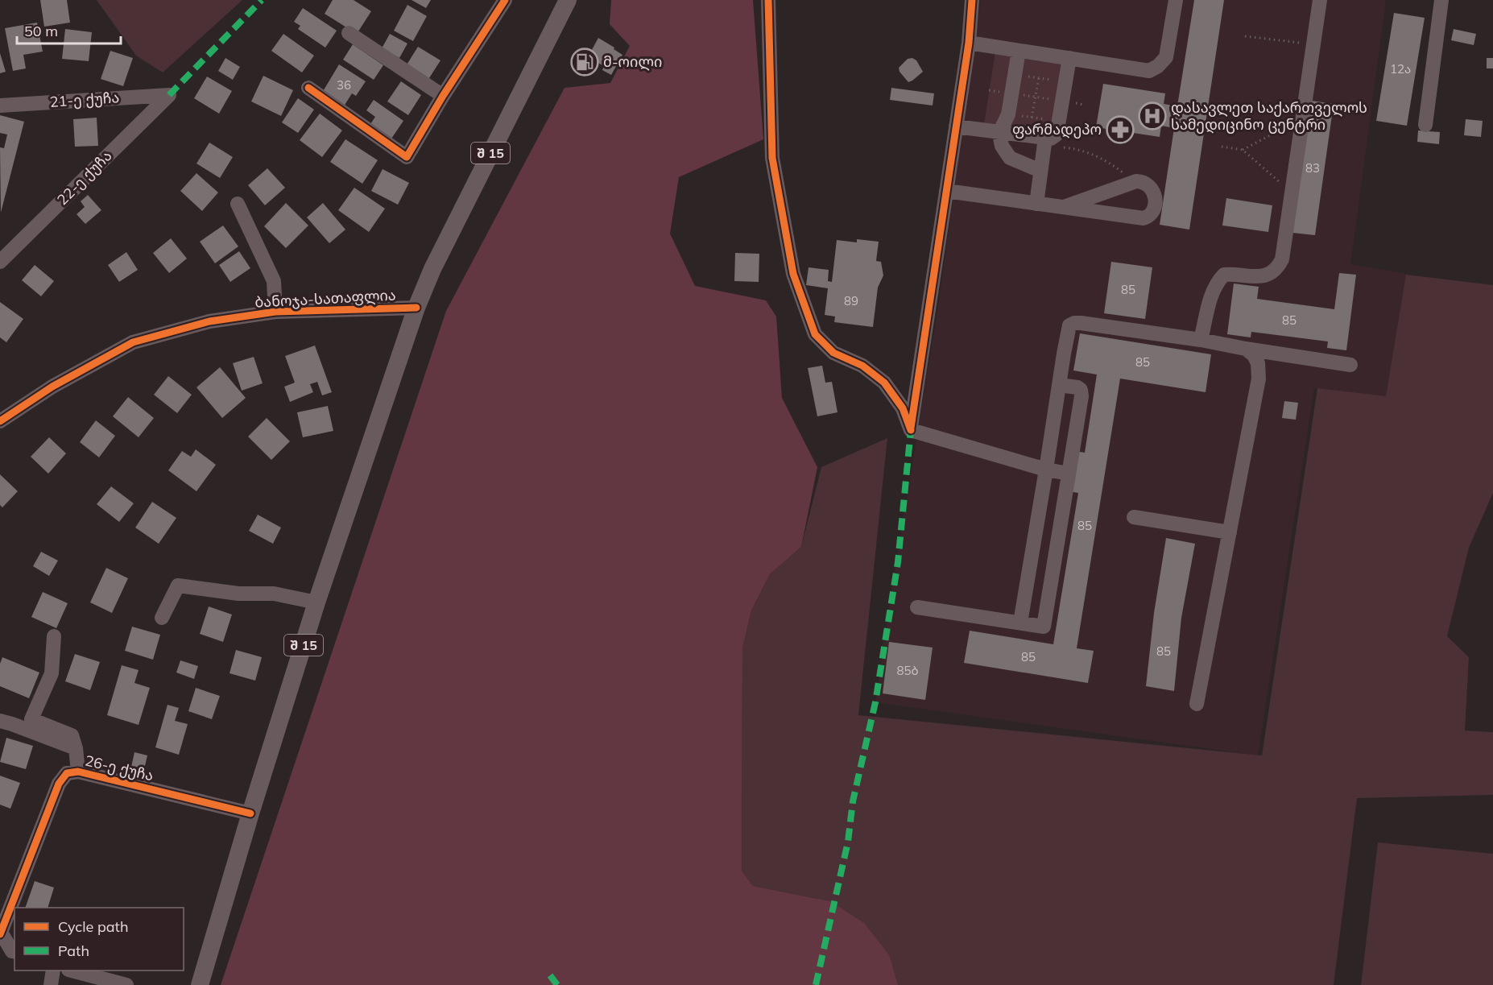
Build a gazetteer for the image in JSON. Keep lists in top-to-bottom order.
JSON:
{
  "streets": {
    "main road": ["შ 15"],
    "street": [
      "21-ე ქუჩა",
      "22-ე ქუჩა",
      "ბანოჯა-სათაფლია",
      "26-ე ქუჩა"
    ]
  },
  "crossings": [
    ["21-ე ქუჩა", "22-ე ქუჩა"],
    ["შ 15", "ბანოჯა-სათაფლია"],
    ["შ 15", "26-ე ქუჩა"]
  ],
  "places": {
    "fuel station": ["მ-ოილი"],
    "hospital": ["დასავლეთ საქართველოს სამედიცინო ცენტრი"],
    "pharmacy": ["ფარმადეპო"]
  },
  "house_numbers": [
    "12ა",
    "36",
    "83",
    "85",
    "89",
    "85",
    "85",
    "85",
    "85",
    "85",
    "85ბ"
  ],
  "legend": ["Cycle path", "Path"],
  "scale_bar": "50 m"
}
